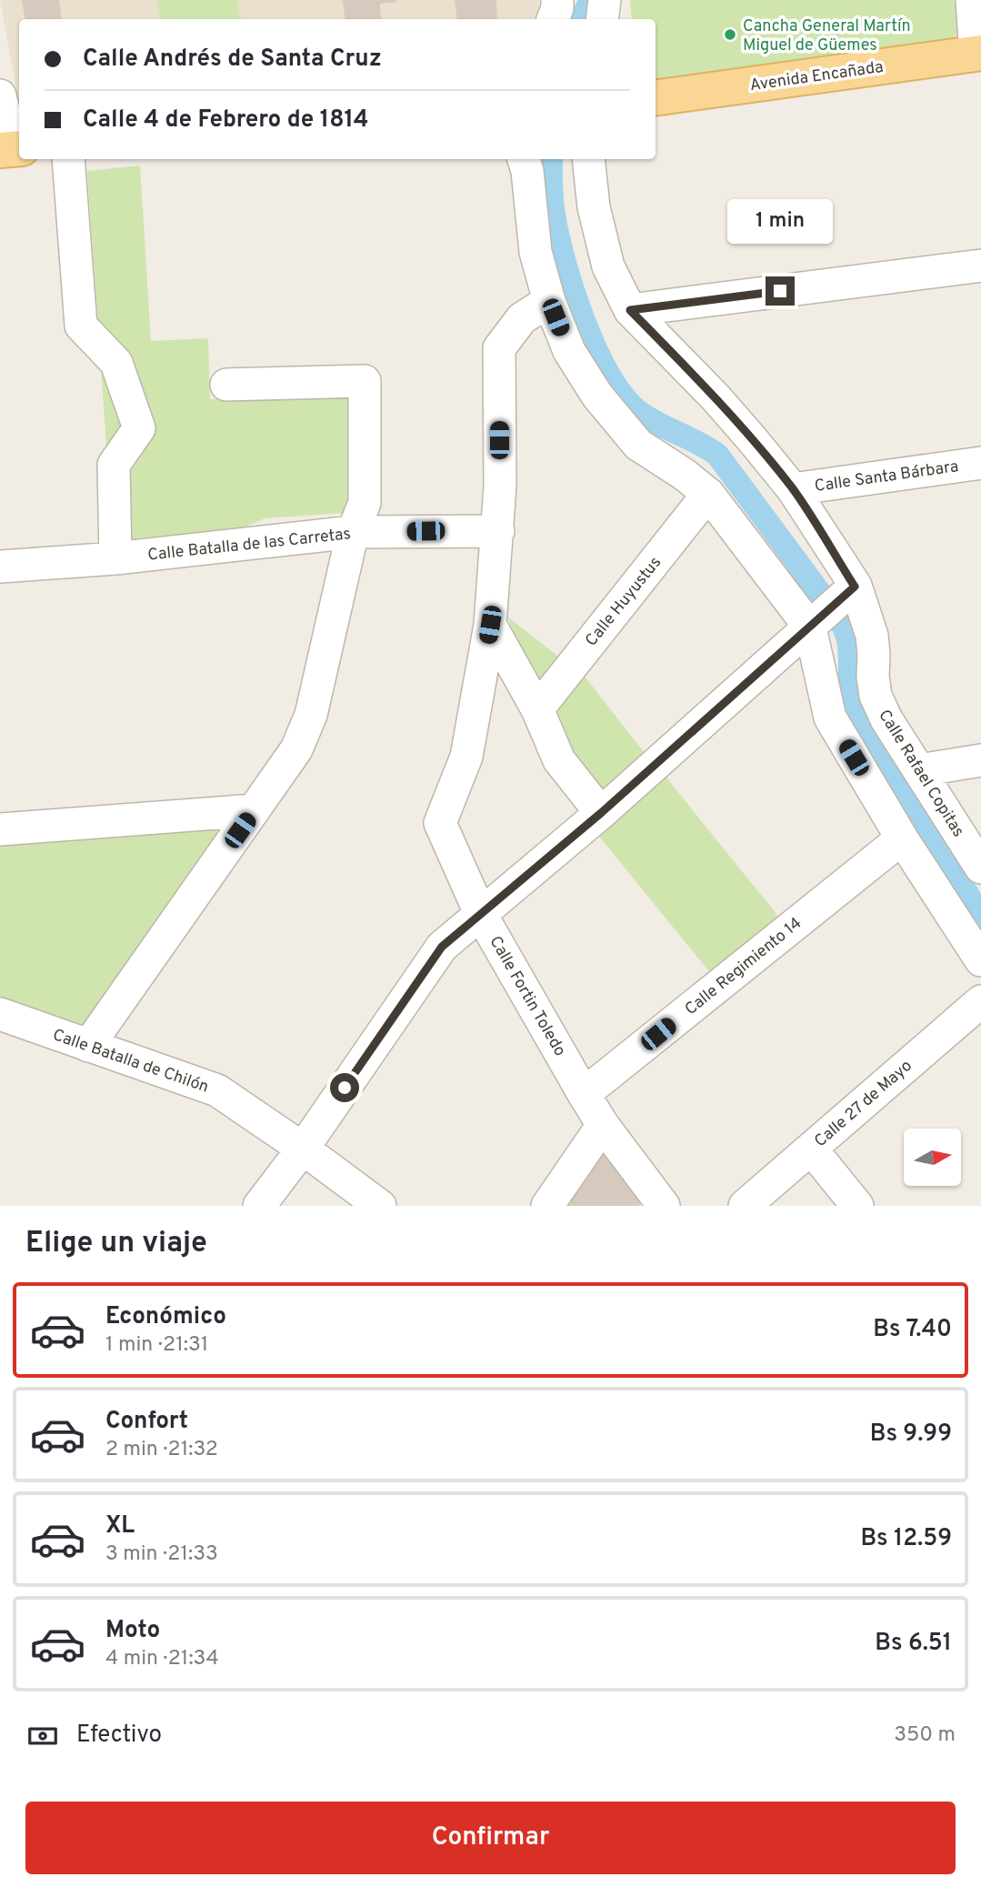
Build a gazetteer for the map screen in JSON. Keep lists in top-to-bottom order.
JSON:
{
  "streets": {
    "main road": ["Avenida Encañada"],
    "street": [
      "Calle Santa Bárbara",
      "Calle Batalla de las Carretas",
      "Calle Huyustus",
      "Calle Rafael Copitas",
      "Calle Regimiento 14",
      "Calle Fortin Toledo",
      "Calle Batalla de Chilón",
      "Calle 27 de Mayo"
    ]
  },
  "crossings": [
    ["Calle Santa Bárbara", "Calle Rafael Copitas"],
    ["Calle Batalla de las Carretas", "Calle Fortin Toledo"],
    ["Calle Regimiento 14", "Calle Fortin Toledo"]
  ],
  "places": ["Cancha General Martín Miguel de Güemes"],
  "north": "right",
  "page": {
    "banner": ["Calle Andrés de Santa Cruz", "Calle 4 de Febrero de 1814"],
    "bubble": "1 min",
    "heading": "Elige un viaje",
    "list": [
      {
        "name": "Económico",
        "note": "1 min · 21:31",
        "value": "Bs 7.40"
      },
      {
        "name": "Confort",
        "note": "2 min · 21:32",
        "value": "Bs 9.99"
      },
      {
        "name": "XL",
        "note": "3 min · 21:33",
        "value": "Bs 12.59"
      },
      {
        "name": "Moto",
        "note": "4 min · 21:34",
        "value": "Bs 6.51"
      }
    ],
    "pay": ["Efectivo", "350 m"],
    "buttons": "Confirmar"
  }
}
